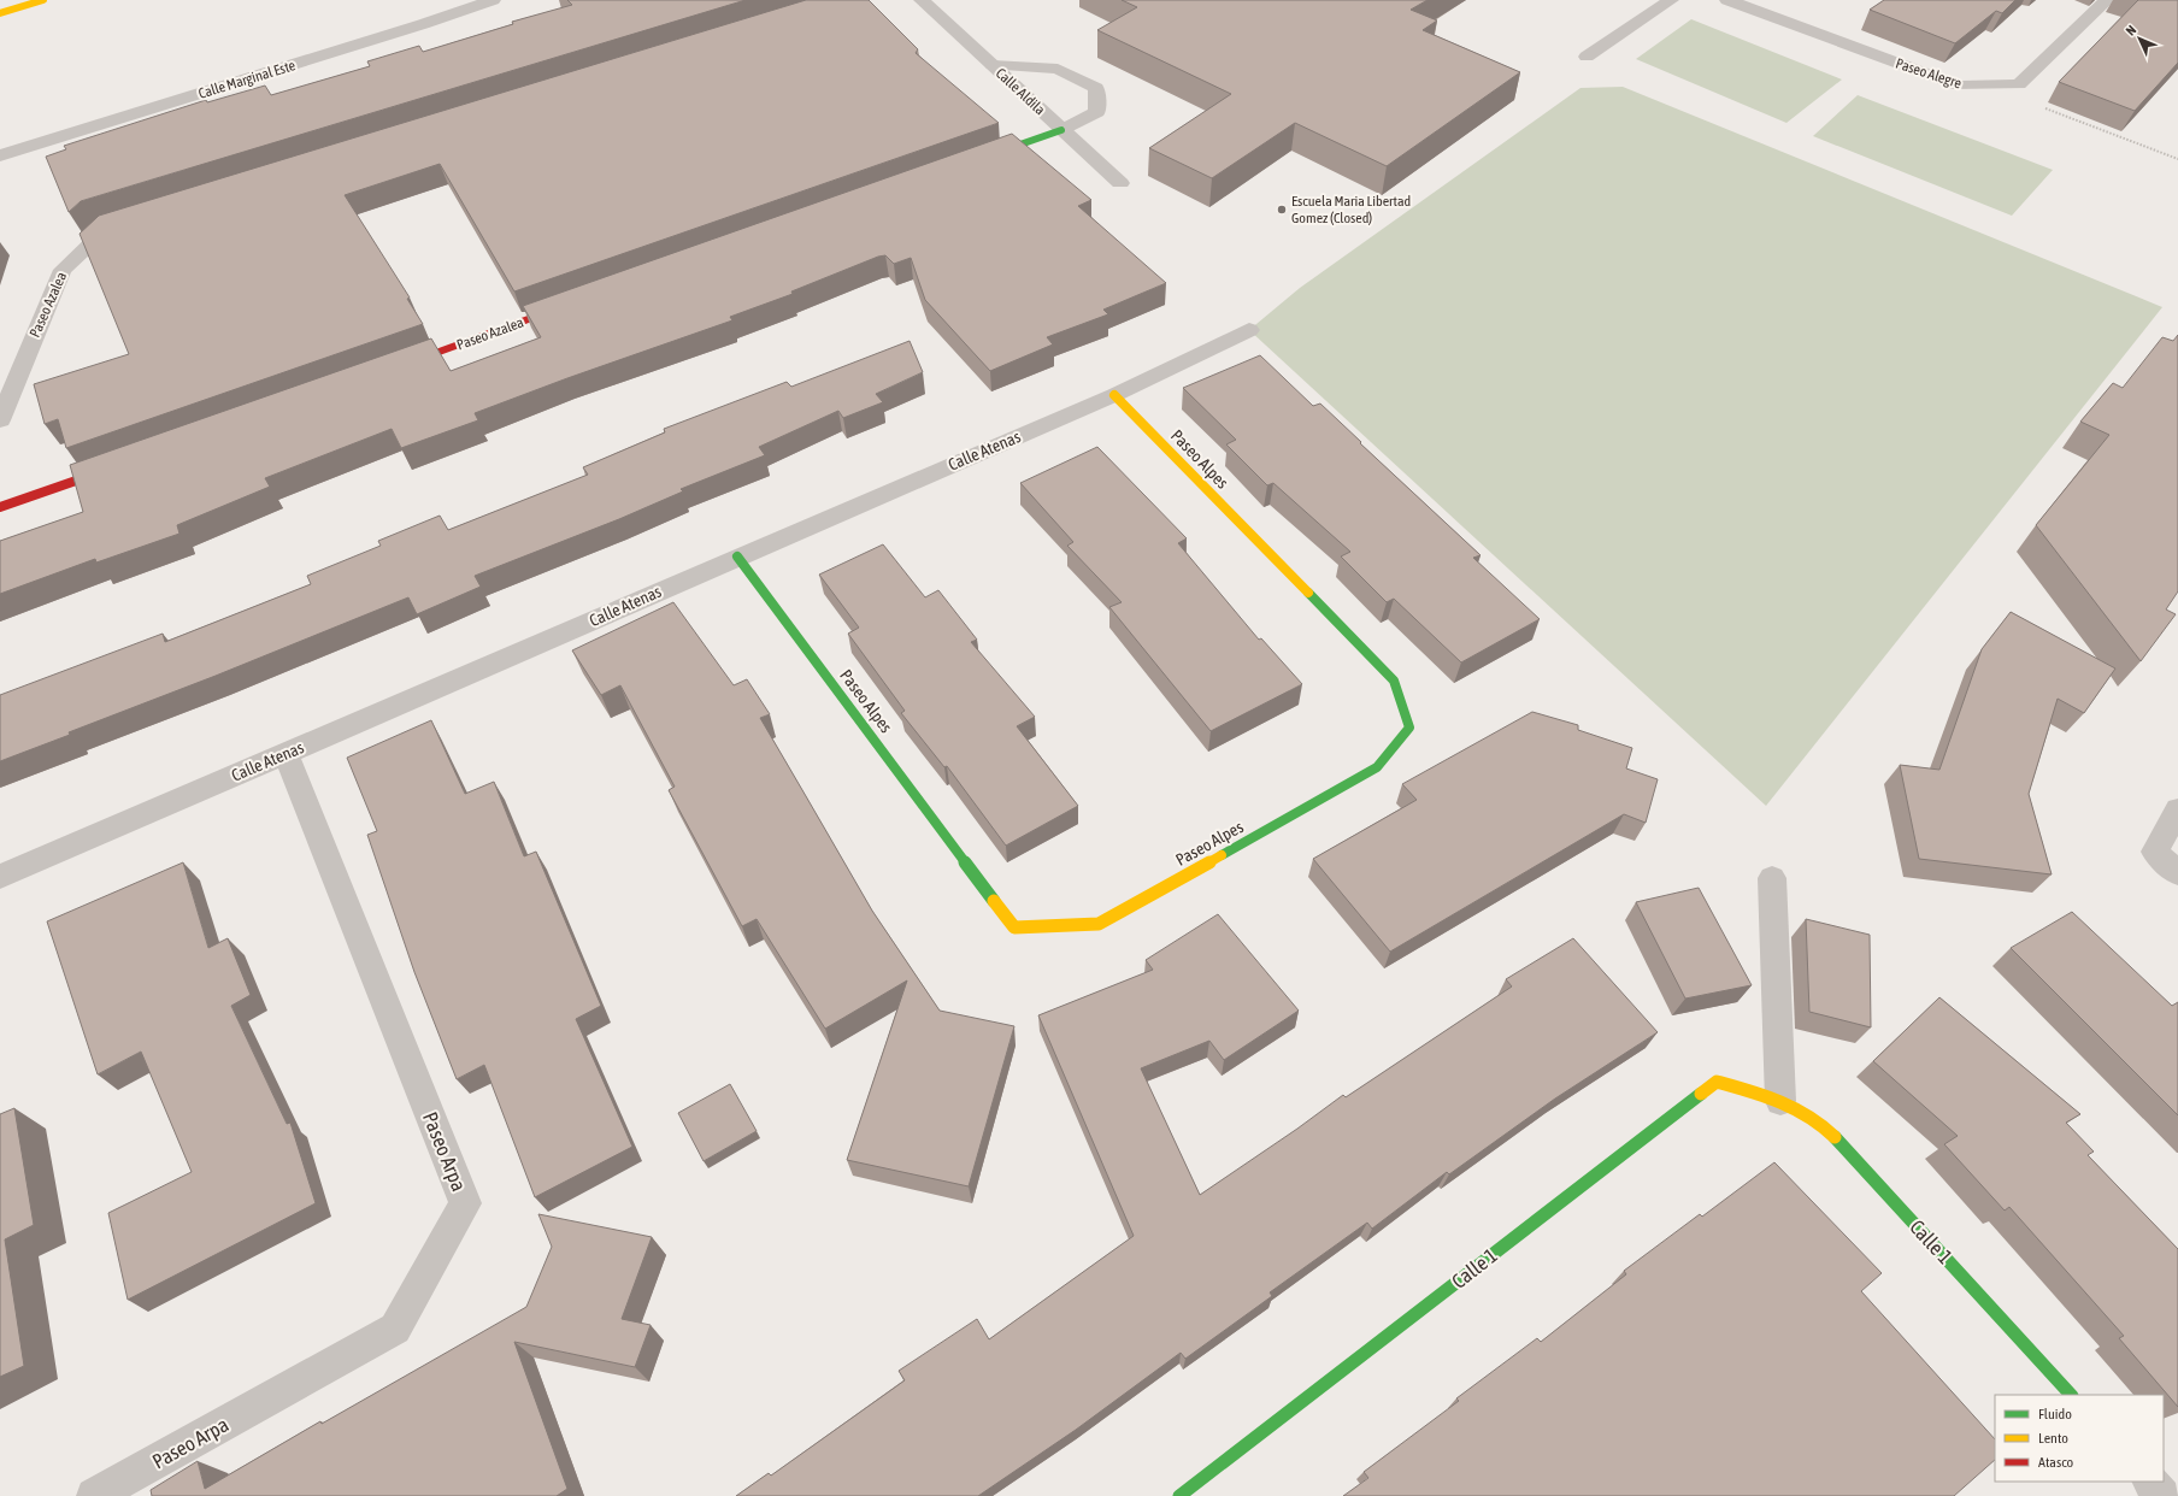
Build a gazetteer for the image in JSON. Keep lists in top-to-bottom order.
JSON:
{
  "streets": {
    "street": [
      "Paseo Alegre",
      "Calle Marginal Este",
      "Calle Aldila",
      "Paseo Azalea",
      "Calle Atenas",
      "Paseo Alpes",
      "Paseo Arpa",
      "Calle 1"
    ]
  },
  "crossings": [
    ["Calle Atenas", "Paseo Alpes"],
    ["Calle Atenas", "Paseo Arpa"]
  ],
  "places": ["Escuela Maria Libertad Gomez (Closed)"],
  "legend": ["Fluido", "Lento", "Atasco"],
  "north": "top left"
}
